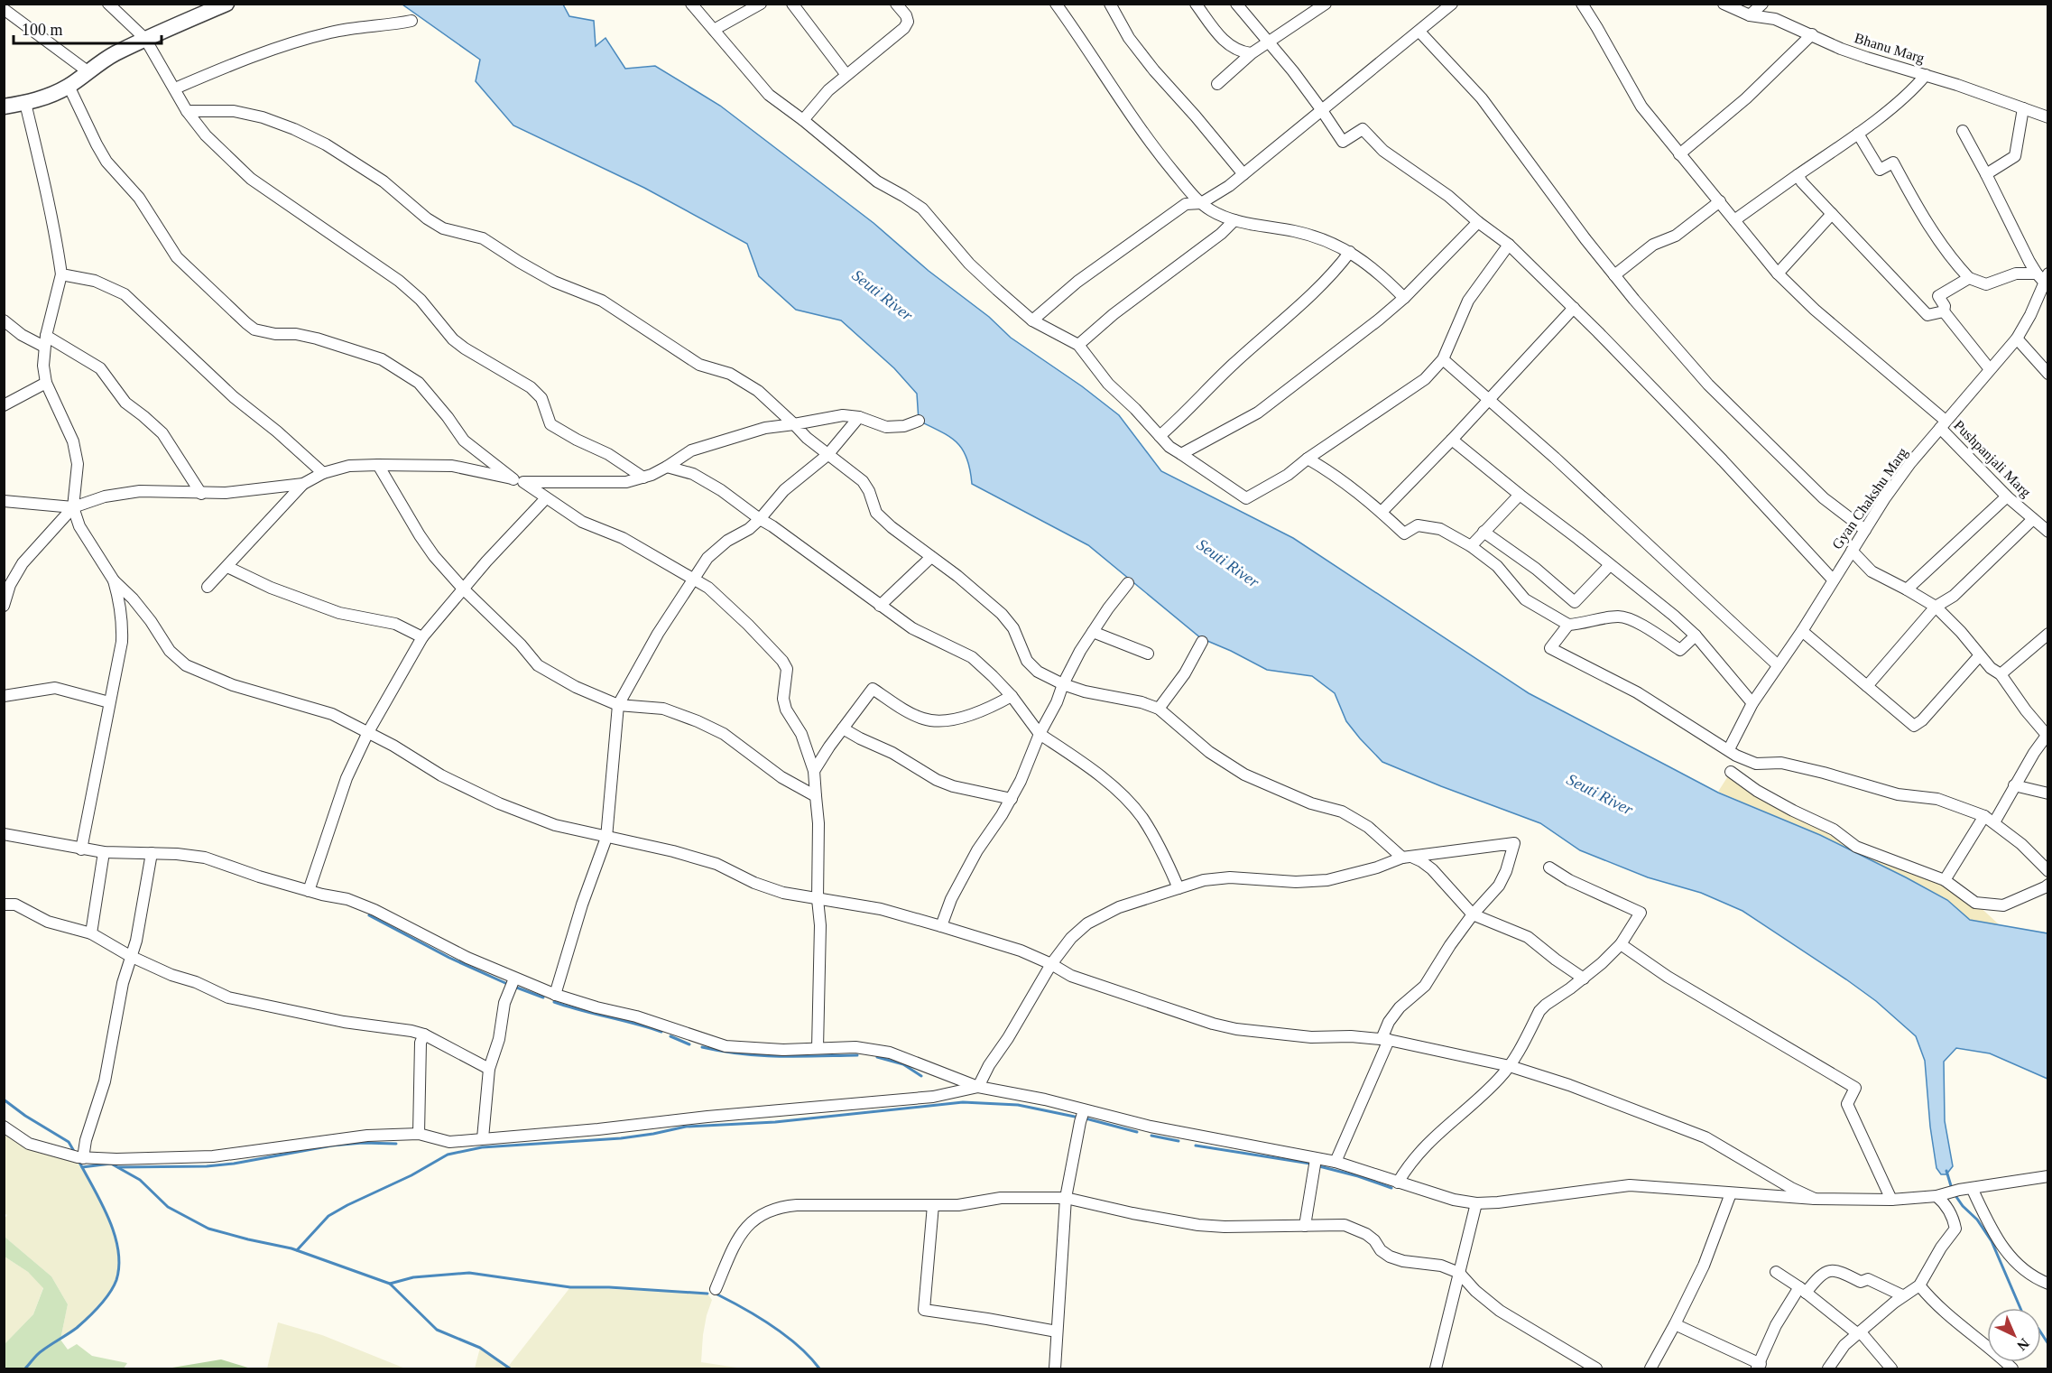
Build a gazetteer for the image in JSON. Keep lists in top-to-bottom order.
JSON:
{
  "streets": {
    "street": ["Bhanu Marg", "Pushpanjali Marg", "Gyan Chakshu Marg"]
  },
  "crossings": [
    ["Pushpanjali Marg", "Gyan Chakshu Marg"]
  ],
  "water": ["Seuti River"],
  "scale_bar": "100 m",
  "north": "bottom right"
}
